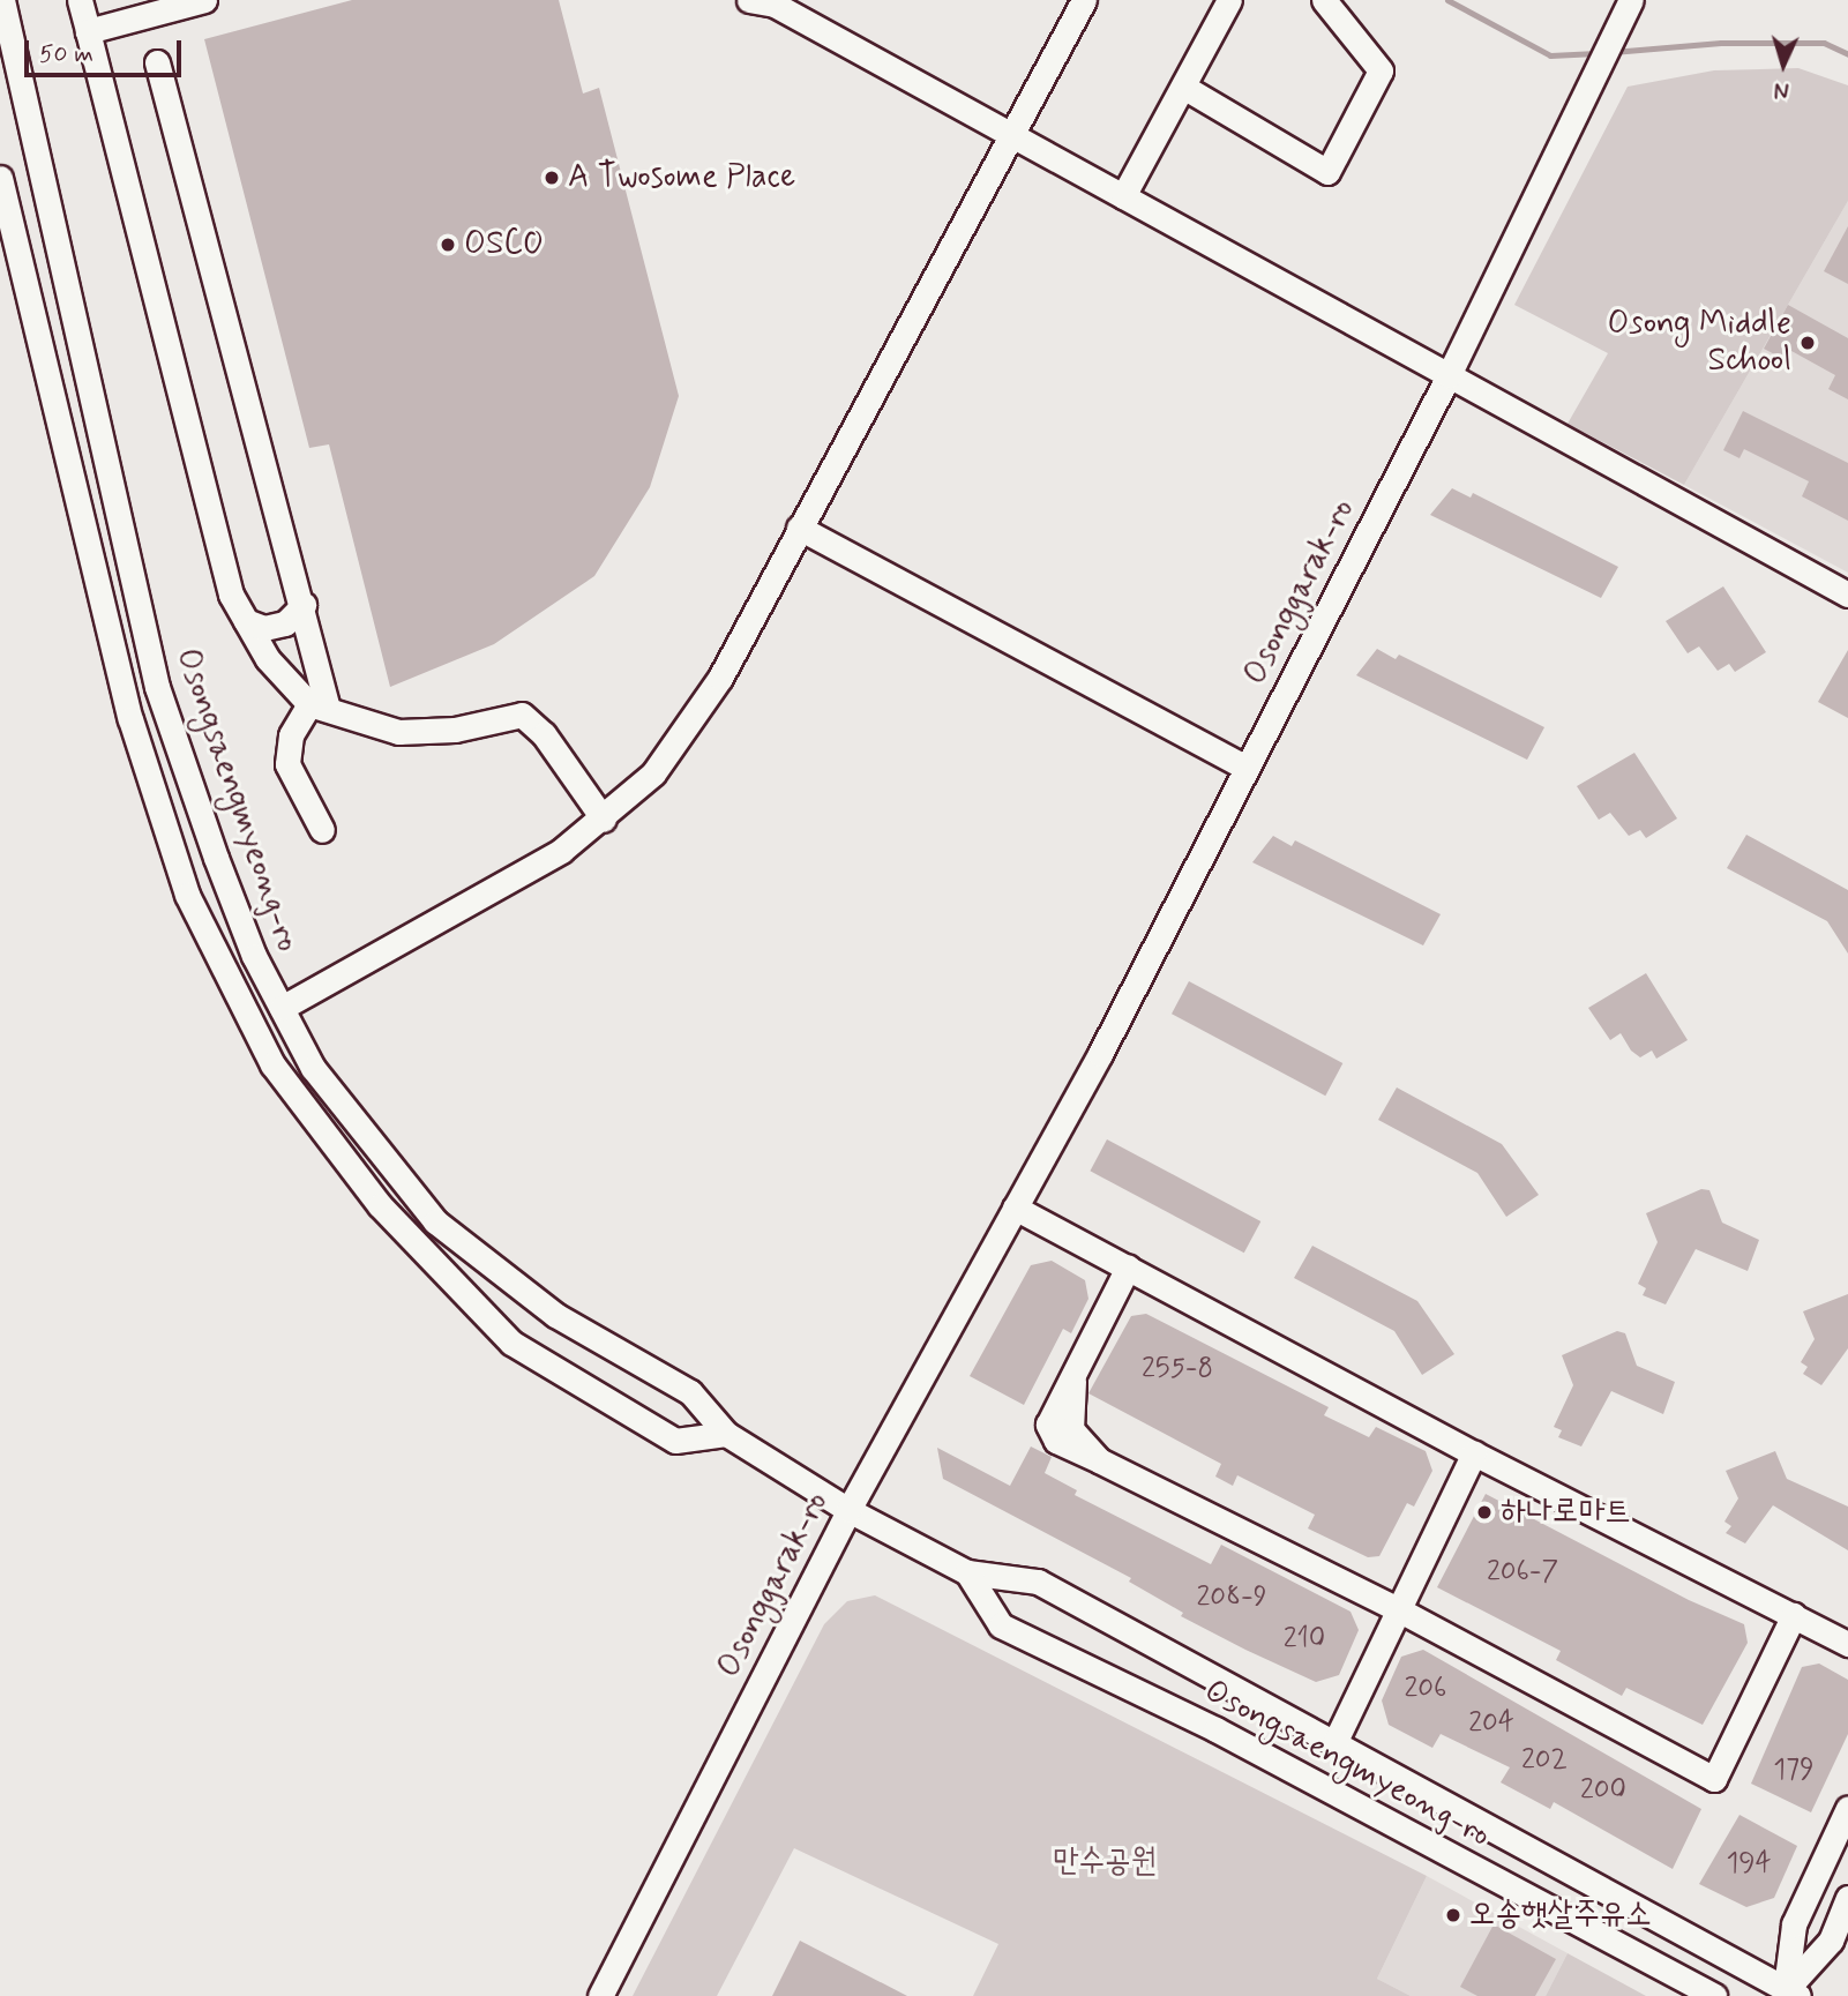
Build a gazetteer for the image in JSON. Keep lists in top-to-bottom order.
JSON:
{
  "streets": {
    "street": ["Osonggarak-ro", "Osongsaengmyeong-ro"]
  },
  "crossings": [
    ["Osonggarak-ro", "Osongsaengmyeong-ro"]
  ],
  "parks": ["만수공원"],
  "places": [
    "A Twosome Place",
    "OSCO",
    "Osong Middle School",
    "하나로마트",
    "오송햇살주유소"
  ],
  "house_numbers": [
    "255-8",
    "206-7",
    "208-9",
    "210",
    "206",
    "204",
    "202",
    "179",
    "200",
    "194"
  ],
  "scale_bar": "50 m",
  "north": "bottom"
}
